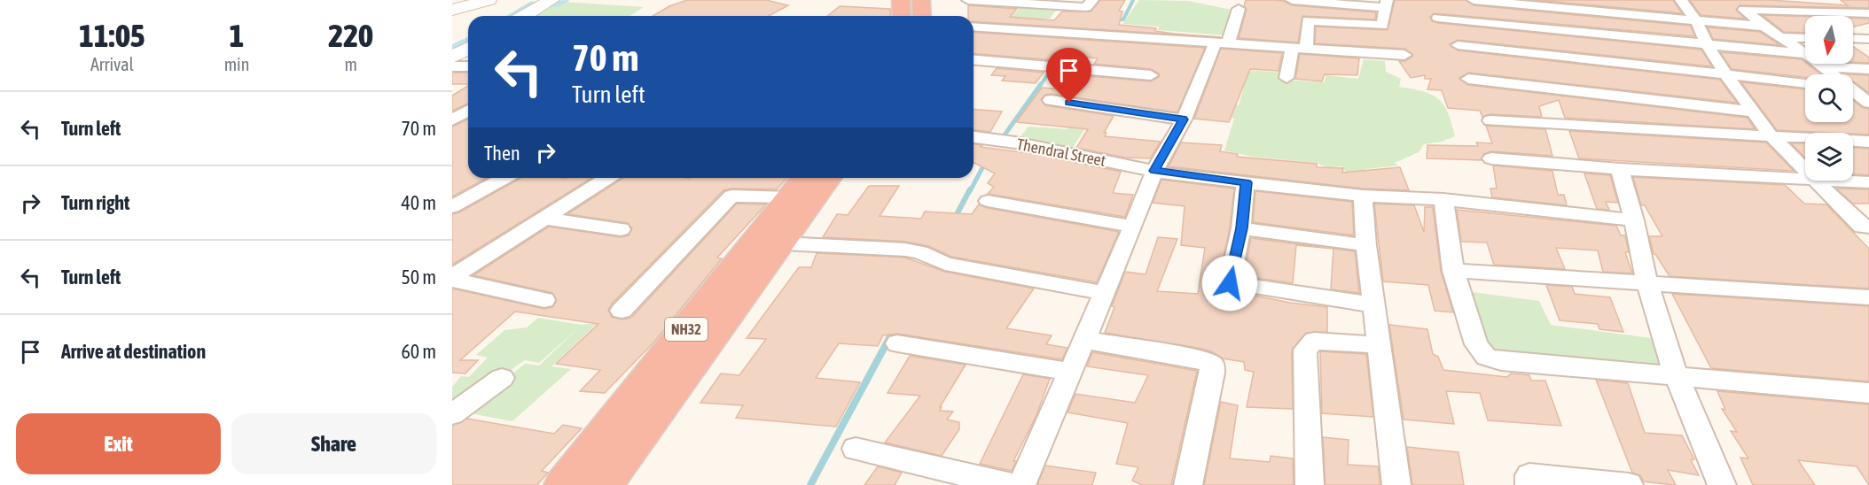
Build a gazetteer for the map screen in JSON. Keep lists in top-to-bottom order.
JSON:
{
  "streets": {
    "highway": ["NH32"],
    "street": ["Thendral Street"]
  },
  "north": "bottom",
  "page": {
    "eta": [
      "11:05",
      "Arrival",
      "1",
      "min",
      "220",
      "m"
    ],
    "turn": ["70 m", "Turn left"],
    "list": [
      {
        "name": "Turn left",
        "value": "70 m"
      },
      {
        "name": "Turn right",
        "value": "40 m"
      },
      {
        "name": "Turn left",
        "value": "50 m"
      },
      {
        "name": "Arrive at destination",
        "value": "60 m"
      }
    ],
    "then": "Then",
    "buttons": ["Exit", "Share"]
  }
}
